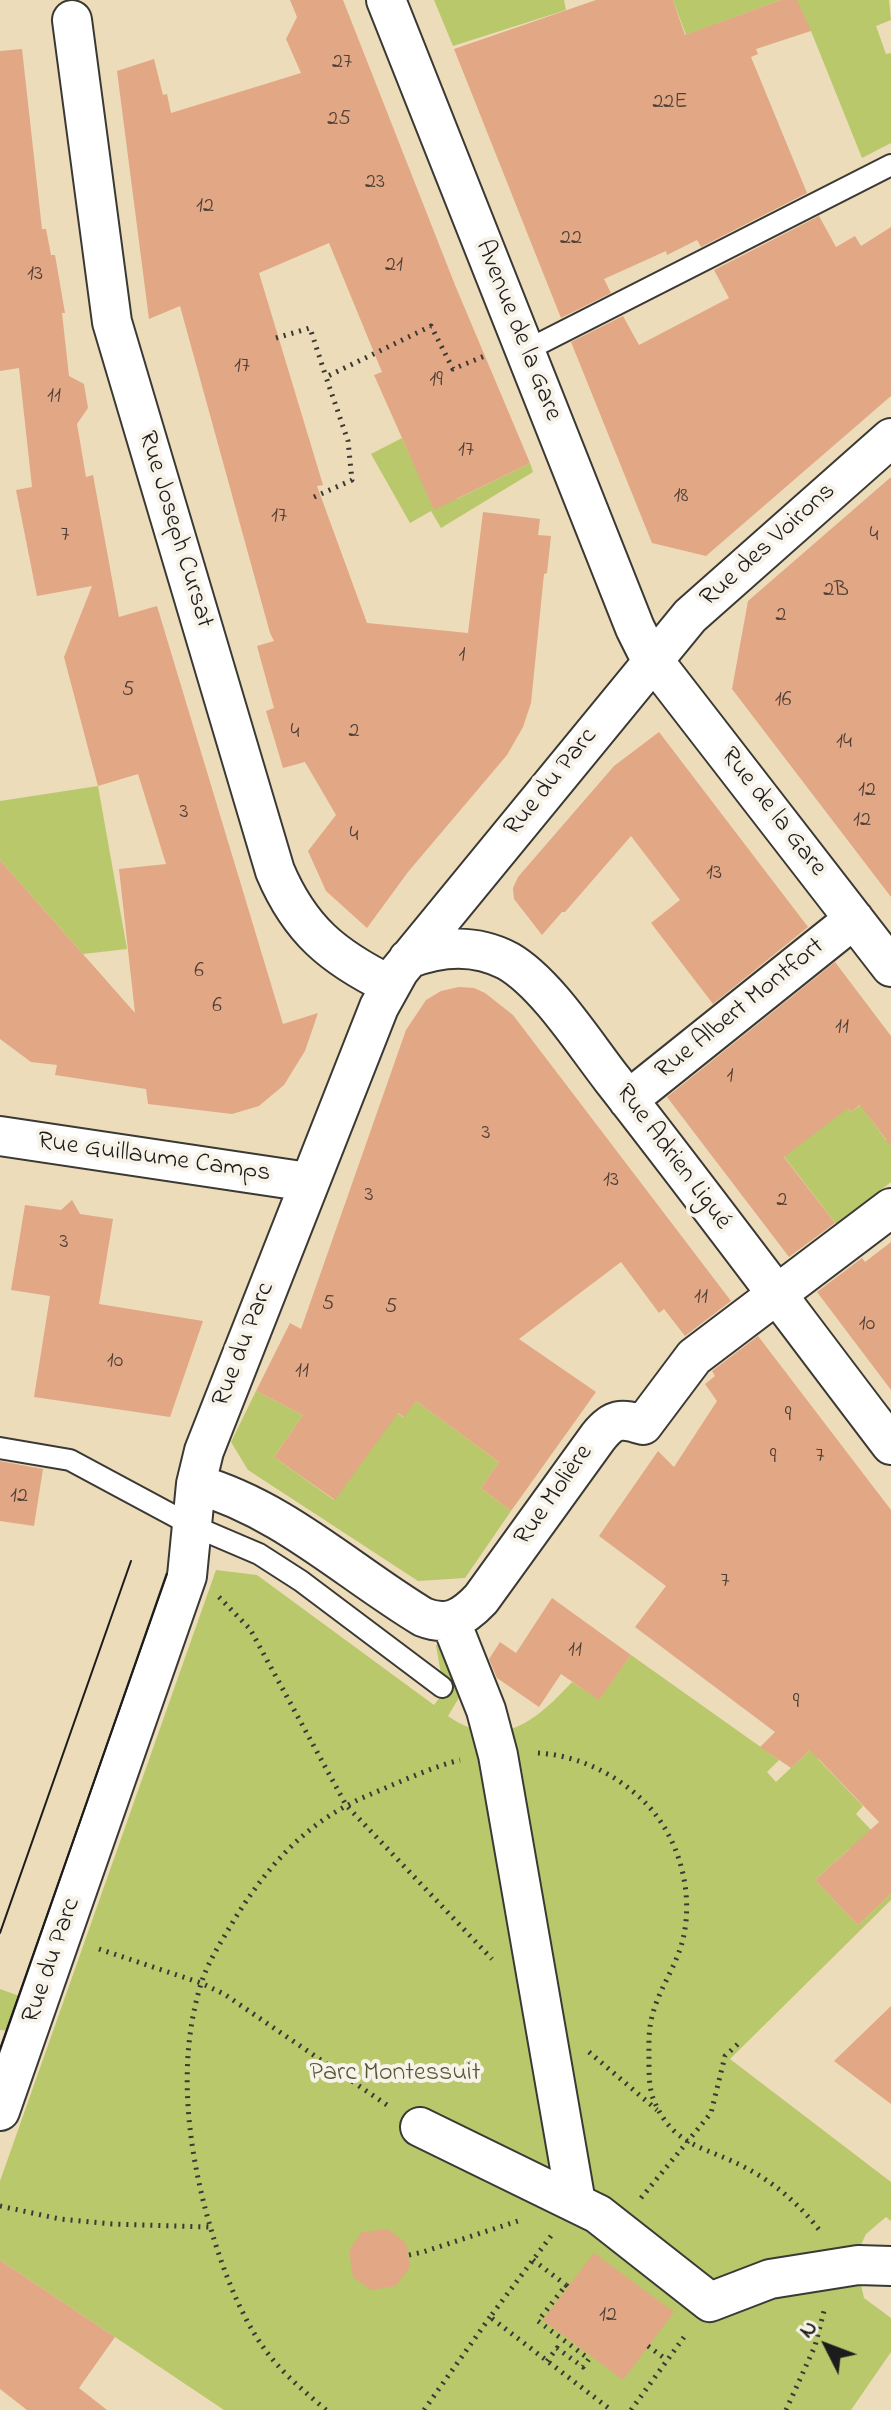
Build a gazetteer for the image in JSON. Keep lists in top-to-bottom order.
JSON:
{
  "streets": {
    "street": [
      "Avenue de la Gare",
      "Rue Joseph Cursat",
      "Rue des Voirons",
      "Rue du Parc",
      "Rue de la Gare",
      "Rue Albert Montfort",
      "Rue Adrien Ligué",
      "Rue Guillaume Camps",
      "Rue Molière"
    ]
  },
  "crossings": [
    ["Avenue de la Gare", "Rue des Voirons"],
    ["Avenue de la Gare", "Rue du Parc"],
    ["Avenue de la Gare", "Rue de la Gare"],
    ["Rue Joseph Cursat", "Rue du Parc"],
    ["Rue Joseph Cursat", "Rue Adrien Ligué"],
    ["Rue des Voirons", "Rue du Parc"],
    ["Rue des Voirons", "Rue de la Gare"],
    ["Rue du Parc", "Rue de la Gare"],
    ["Rue du Parc", "Rue Adrien Ligué"],
    ["Rue du Parc", "Rue Guillaume Camps"],
    ["Rue de la Gare", "Rue Albert Montfort"],
    ["Rue Albert Montfort", "Rue Adrien Ligué"],
    ["Rue Adrien Ligué", "Rue Molière"]
  ],
  "parks": ["Parc Montessuit"],
  "house_numbers": [
    "27",
    "22E",
    "25",
    "23",
    "12",
    "22",
    "21",
    "13",
    "17",
    "19",
    "11",
    "17",
    "18",
    "17",
    "7",
    "4",
    "2B",
    "2",
    "1",
    "5",
    "16",
    "2",
    "4",
    "14",
    "12",
    "3",
    "12",
    "4",
    "13",
    "6",
    "6",
    "11",
    "1",
    "3",
    "13",
    "3",
    "2",
    "3",
    "11",
    "5",
    "5",
    "10",
    "10",
    "11",
    "9",
    "7",
    "9",
    "12",
    "7",
    "11",
    "9",
    "12"
  ],
  "north": "top left"
}
